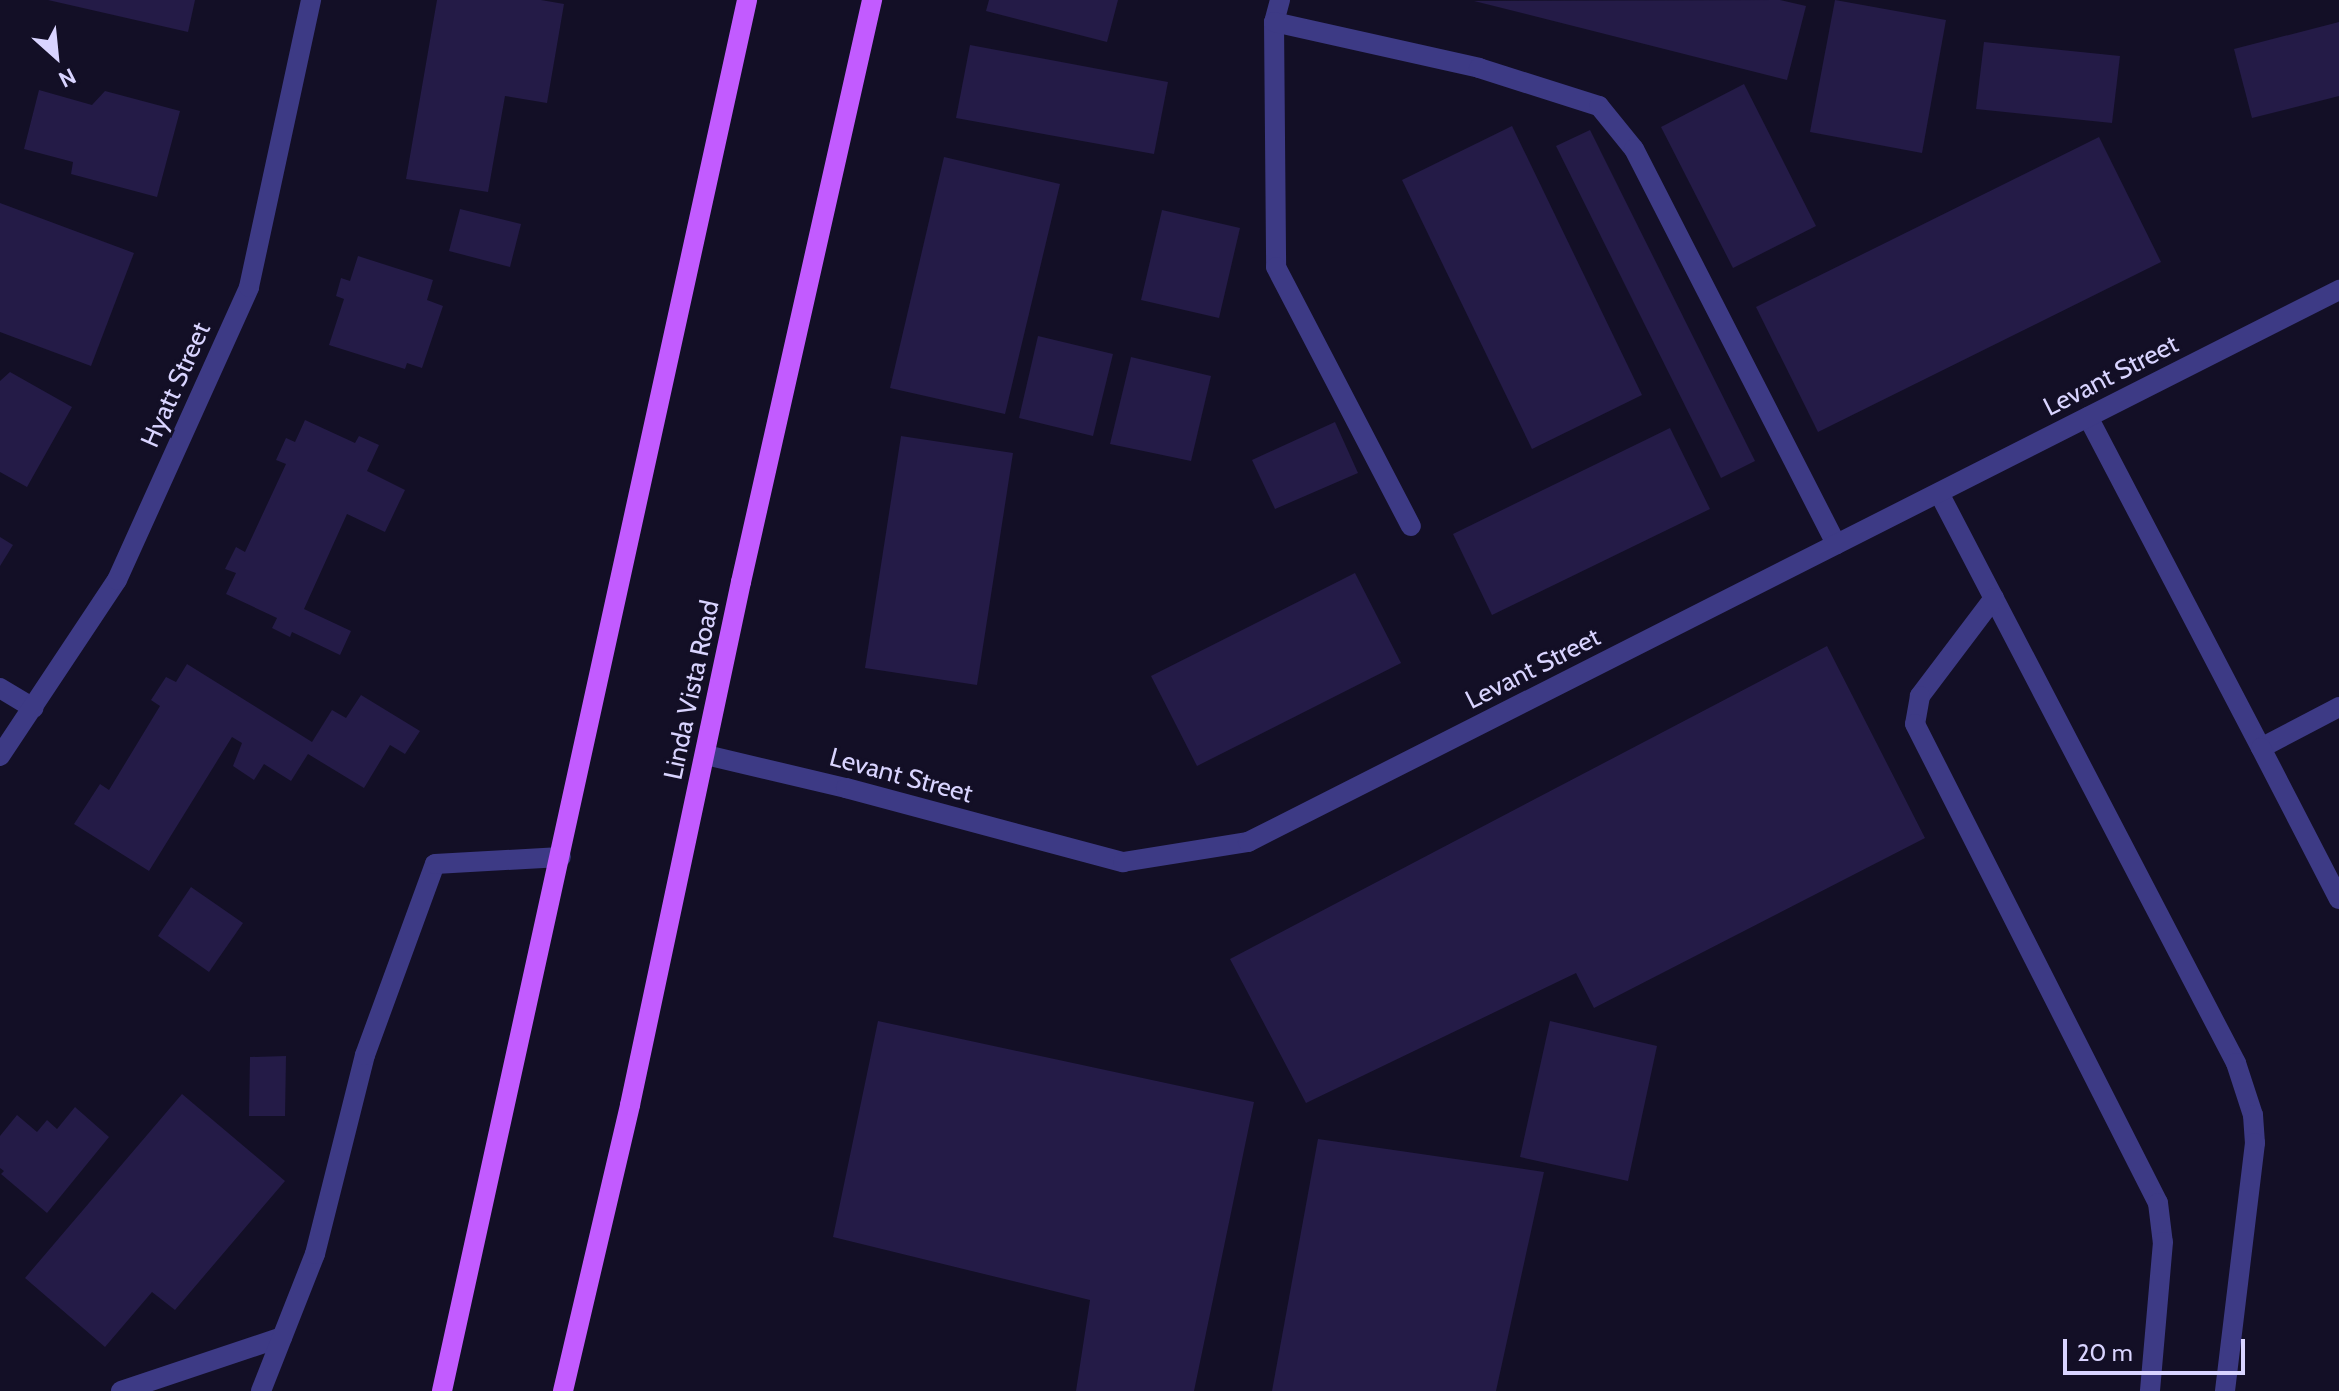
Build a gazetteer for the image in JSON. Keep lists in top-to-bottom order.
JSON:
{
  "streets": {
    "main road": ["Linda Vista Road"],
    "street": ["Levant Street", "Hyatt Street"]
  },
  "crossings": [
    ["Levant Street", "Linda Vista Road"]
  ],
  "scale_bar": "20 m",
  "north": "bottom right"
}
